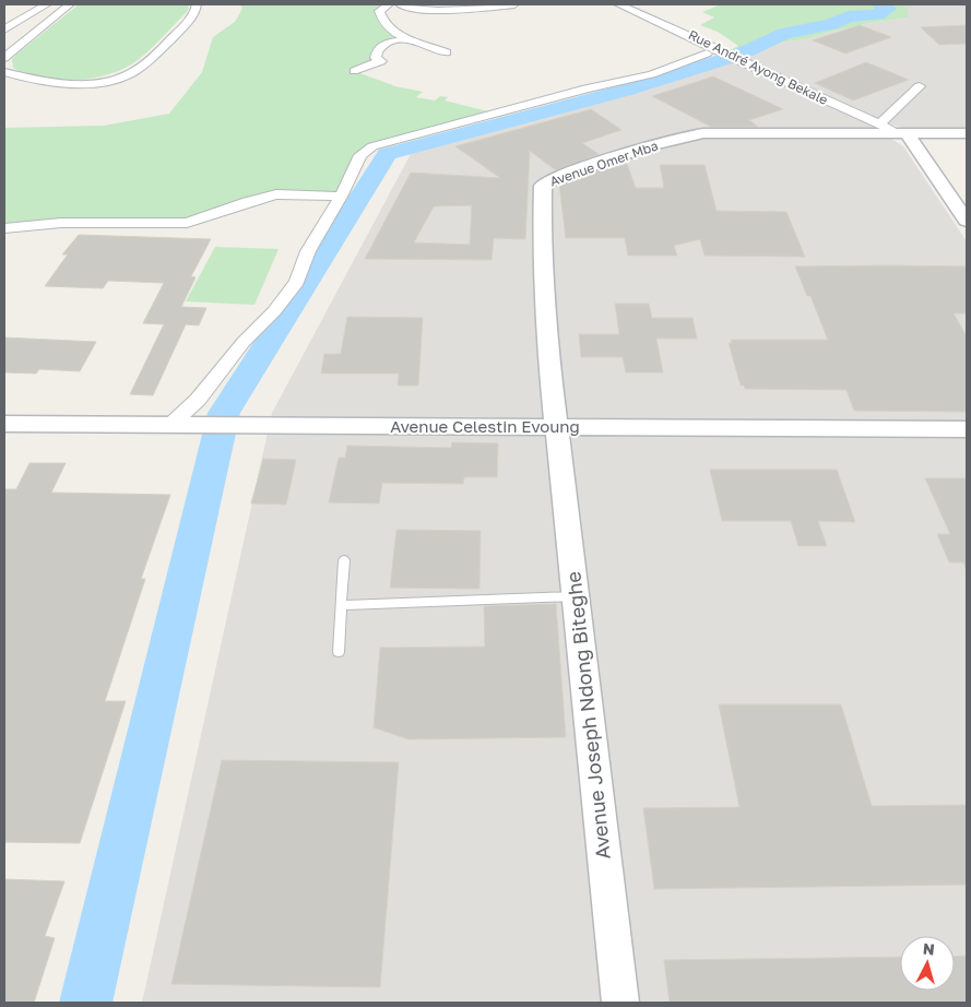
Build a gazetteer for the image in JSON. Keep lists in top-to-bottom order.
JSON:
{
  "streets": {
    "street": [
      "Rue André Ayong Bekale",
      "Avenue Omer Mba",
      "Avenue Celestin Evoung",
      "Avenue Joseph Ndong Biteghe"
    ]
  },
  "crossings": [
    ["Rue André Ayong Bekale", "Avenue Omer Mba"],
    ["Avenue Omer Mba", "Avenue Celestin Evoung"],
    ["Avenue Omer Mba", "Avenue Joseph Ndong Biteghe"],
    ["Avenue Celestin Evoung", "Avenue Joseph Ndong Biteghe"]
  ],
  "north": "top"
}
